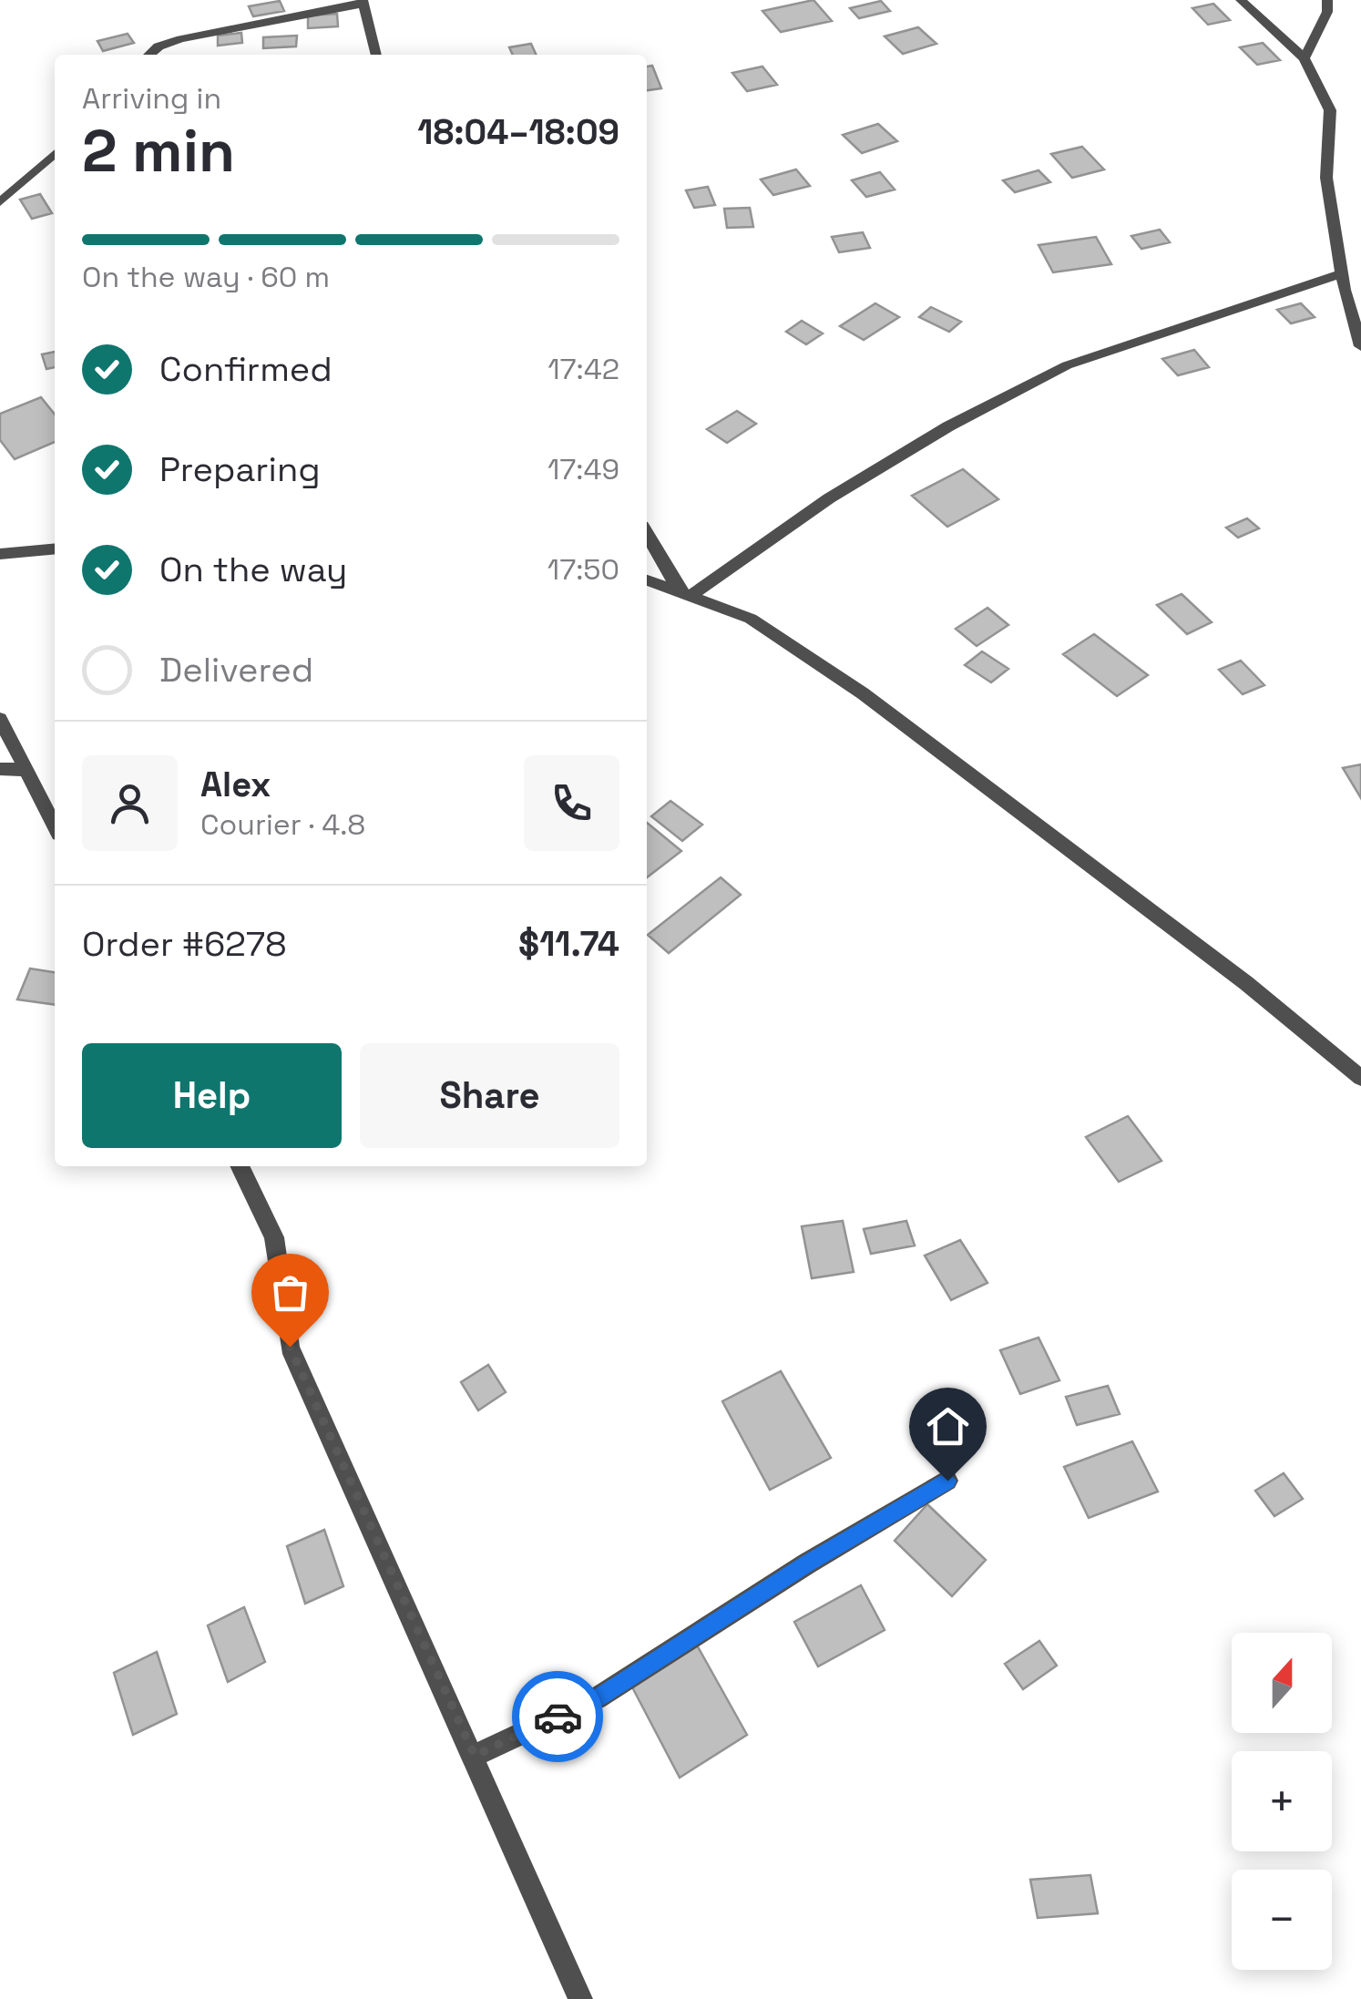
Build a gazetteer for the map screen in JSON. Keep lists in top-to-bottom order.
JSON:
{
  "north": "top",
  "page": {
    "heading": ["2 min", "Arriving in", "18:04–18:09"],
    "panel": [
      "Alex",
      "Courier · 4.8",
      "Order #6278",
      "$11.74"
    ],
    "bar": "On the way · 60 m",
    "list": [
      ["Confirmed", "17:42"],
      ["Preparing", "17:49"],
      ["On the way", "17:50"],
      "Delivered"
    ],
    "buttons": ["Help", "Share"],
    "map_buttons": ["+", "−"]
  }
}
